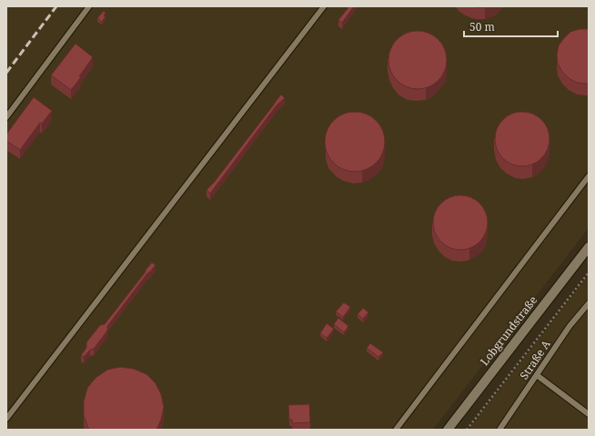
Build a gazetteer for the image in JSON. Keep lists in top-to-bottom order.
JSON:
{
  "streets": {
    "street": ["Lobgrundstraße"],
    "lane": ["Straße A"]
  },
  "scale_bar": "50 m"
}
